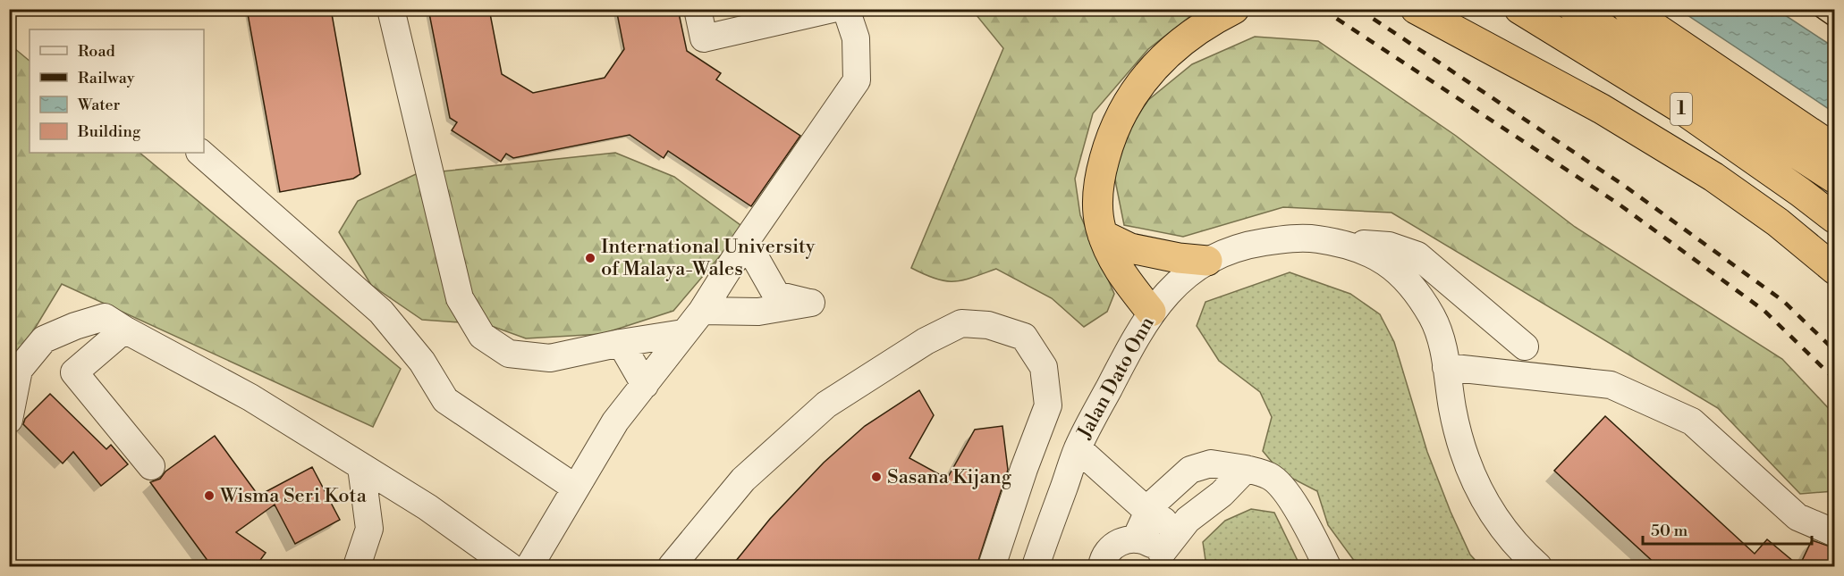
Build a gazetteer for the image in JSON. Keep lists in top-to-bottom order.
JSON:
{
  "streets": {
    "highway": ["1"],
    "street": ["Jalan Dato Onn"]
  },
  "places": ["International University of Malaya-Wales", "Sasana Kijang", "Wisma Seri Kota"],
  "legend": [
    "Road",
    "Railway",
    "Water",
    "Building"
  ],
  "scale_bar": "50 m"
}
